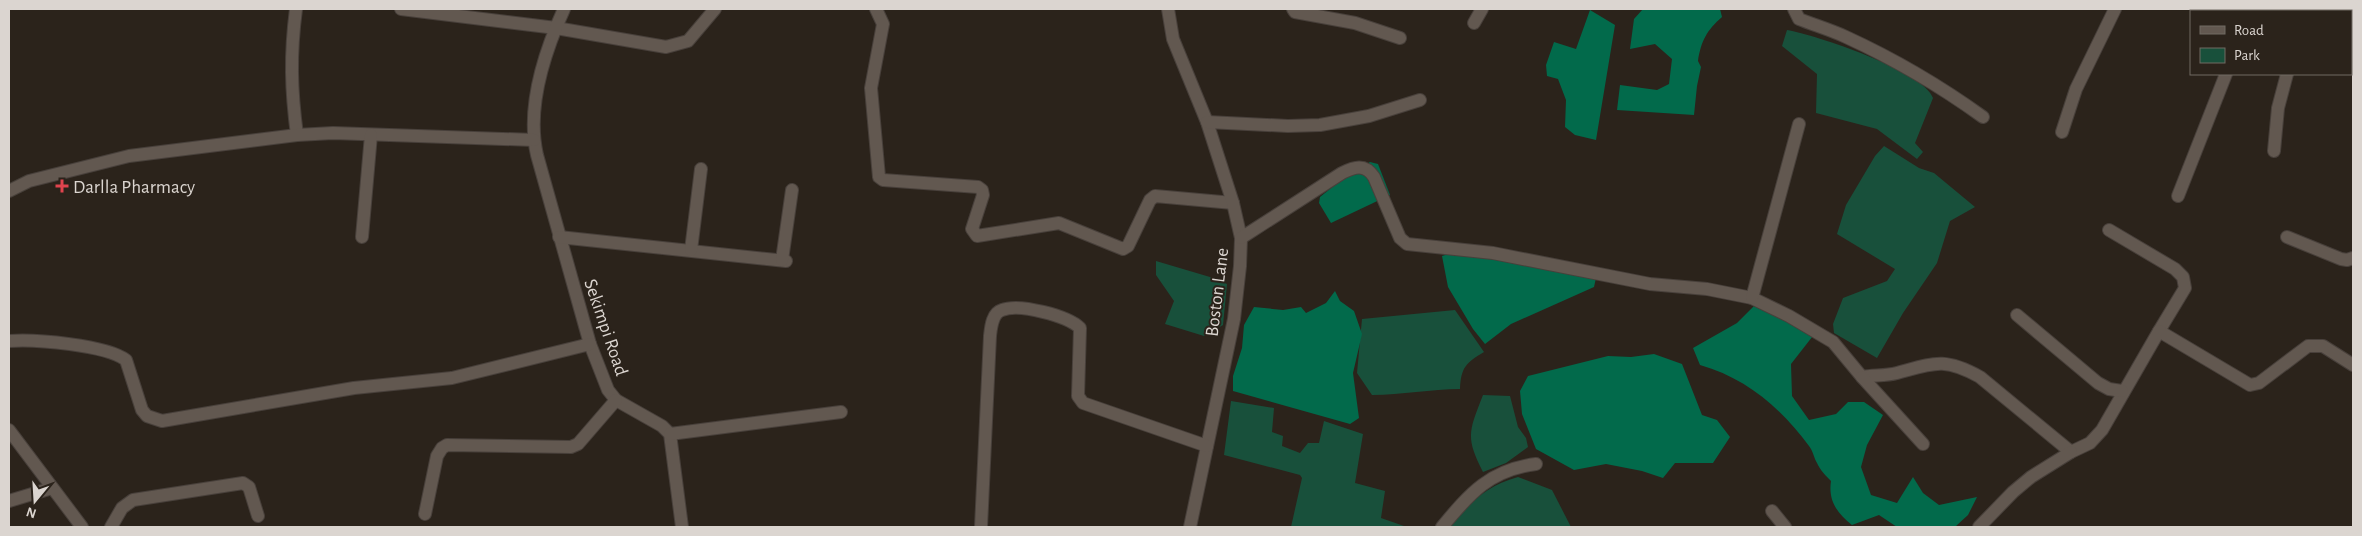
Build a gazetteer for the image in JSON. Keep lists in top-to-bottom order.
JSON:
{
  "streets": {
    "street": ["Boston Lane", "Sekimpi Road"]
  },
  "places": {
    "health": ["Darlla Pharmacy"]
  },
  "legend": ["Road", "Park"],
  "north": "bottom"
}
